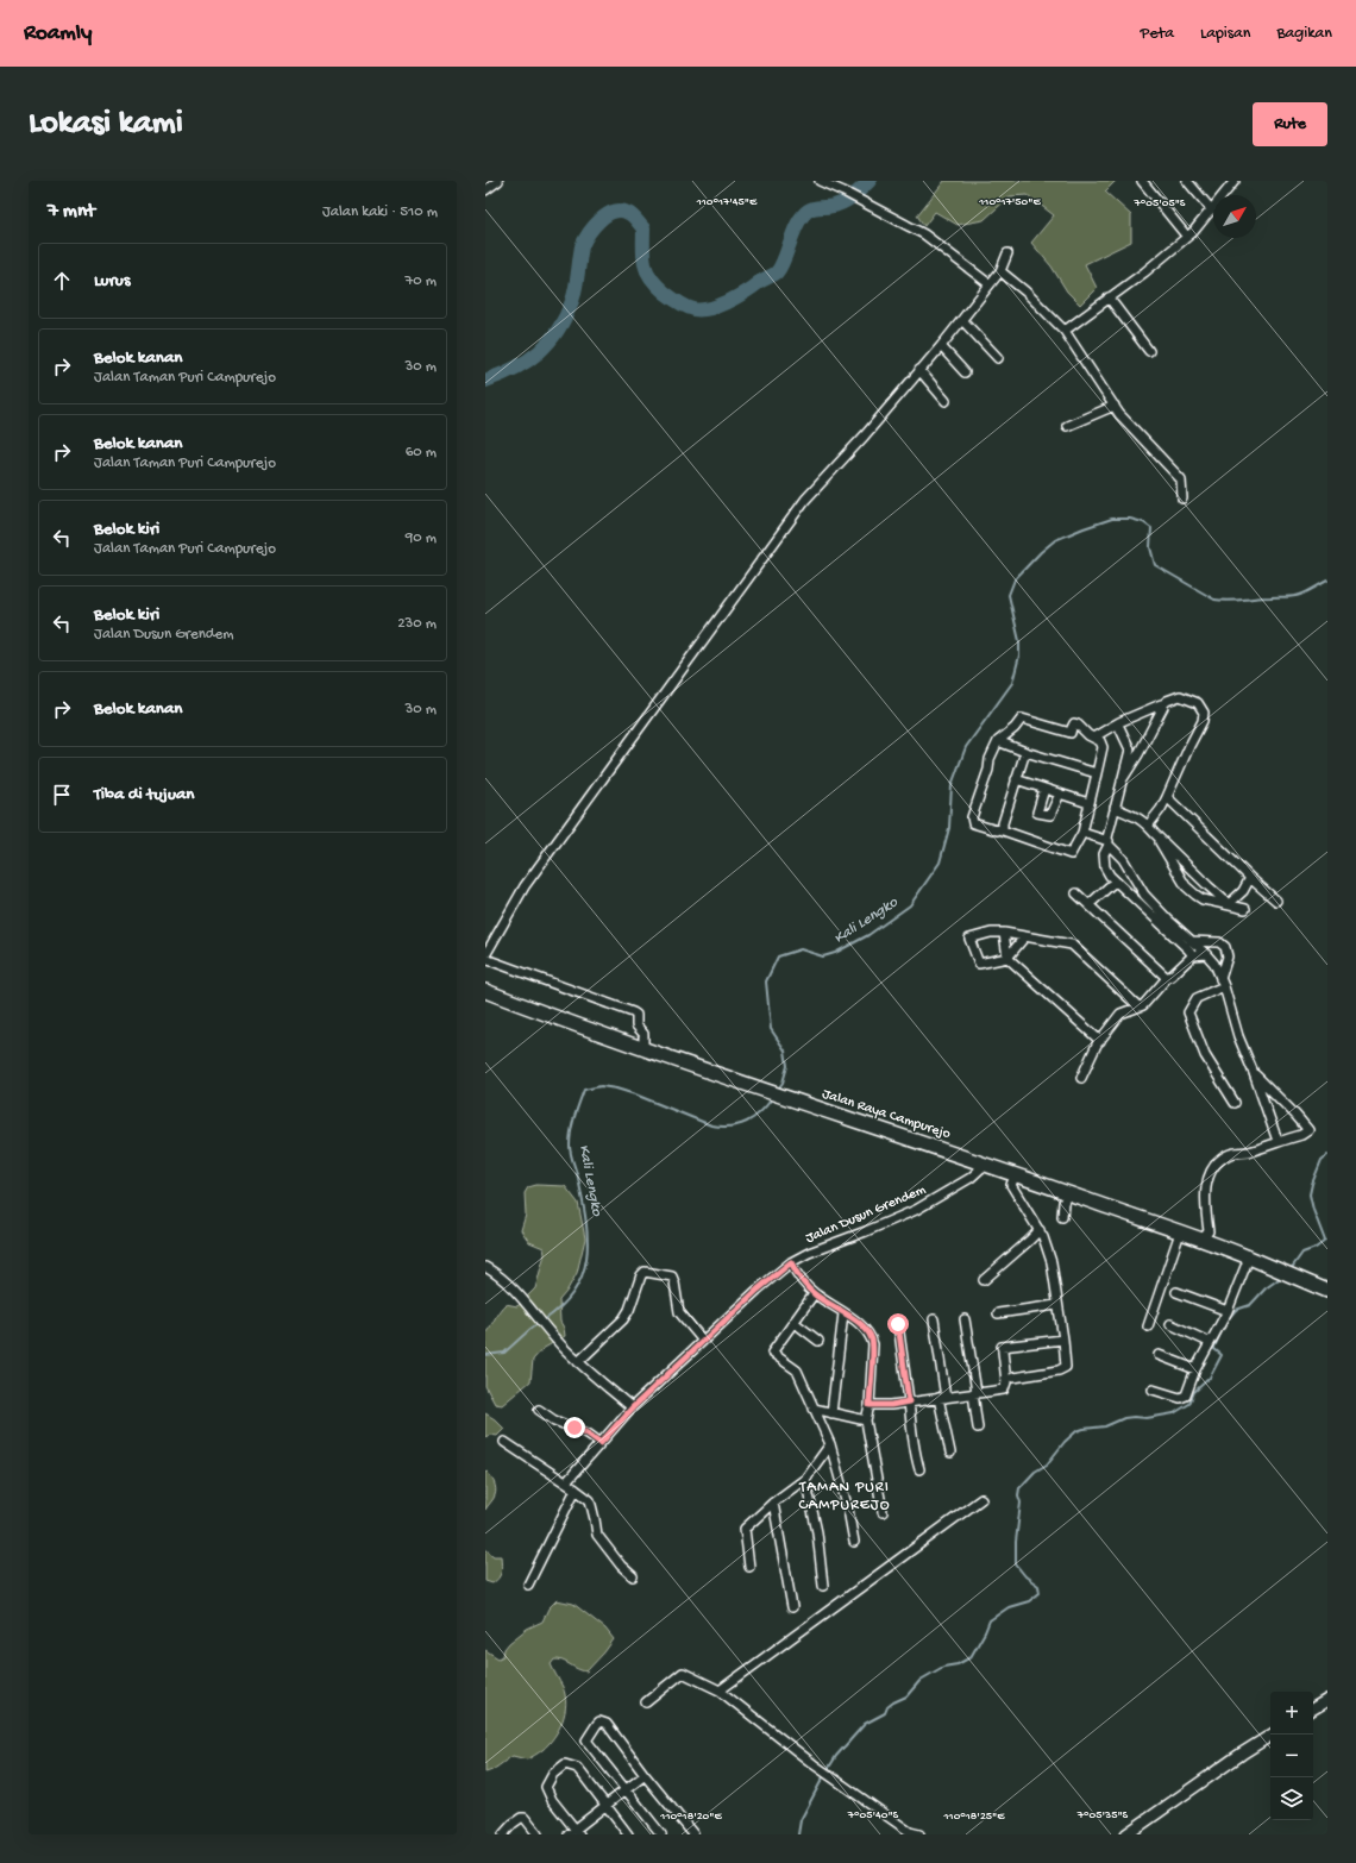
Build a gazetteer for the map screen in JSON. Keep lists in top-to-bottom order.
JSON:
{
  "streets": {
    "main road": ["Jalan Raya Campurejo"],
    "street": ["Jalan Dusun Grendem"]
  },
  "crossings": [
    ["Jalan Raya Campurejo", "Jalan Dusun Grendem"]
  ],
  "districts": ["TAMAN PURI CAMPUREJO"],
  "water": ["Kali Lengko"],
  "north": "top right",
  "page": {
    "header": "Roamly",
    "nav": ["Peta", "Lapisan", "Bagikan"],
    "buttons": "Rute",
    "title": "Lokasi kami",
    "heading": ["7 mnt", "Jalan kaki · 510 m"],
    "list": [
      ["Lurus", "70 m"],
      ["Belok kanan", "Jalan Taman Puri Campurejo", "30 m"],
      ["Belok kanan", "Jalan Taman Puri Campurejo", "60 m"],
      ["Belok kiri", "Jalan Taman Puri Campurejo", "90 m"],
      ["Belok kiri", "Jalan Dusun Grendem", "230 m"],
      ["Belok kanan", "30 m"],
      "Tiba di tujuan"
    ],
    "map_buttons": ["+", "−"]
  },
  "coordinates": [
    "110°17'50\"E",
    "110°17'45\"E",
    "7°05'05\"S",
    "7°05'40\"S",
    "7°05'35\"S",
    "110°18'20\"E",
    "110°18'25\"E"
  ]
}
